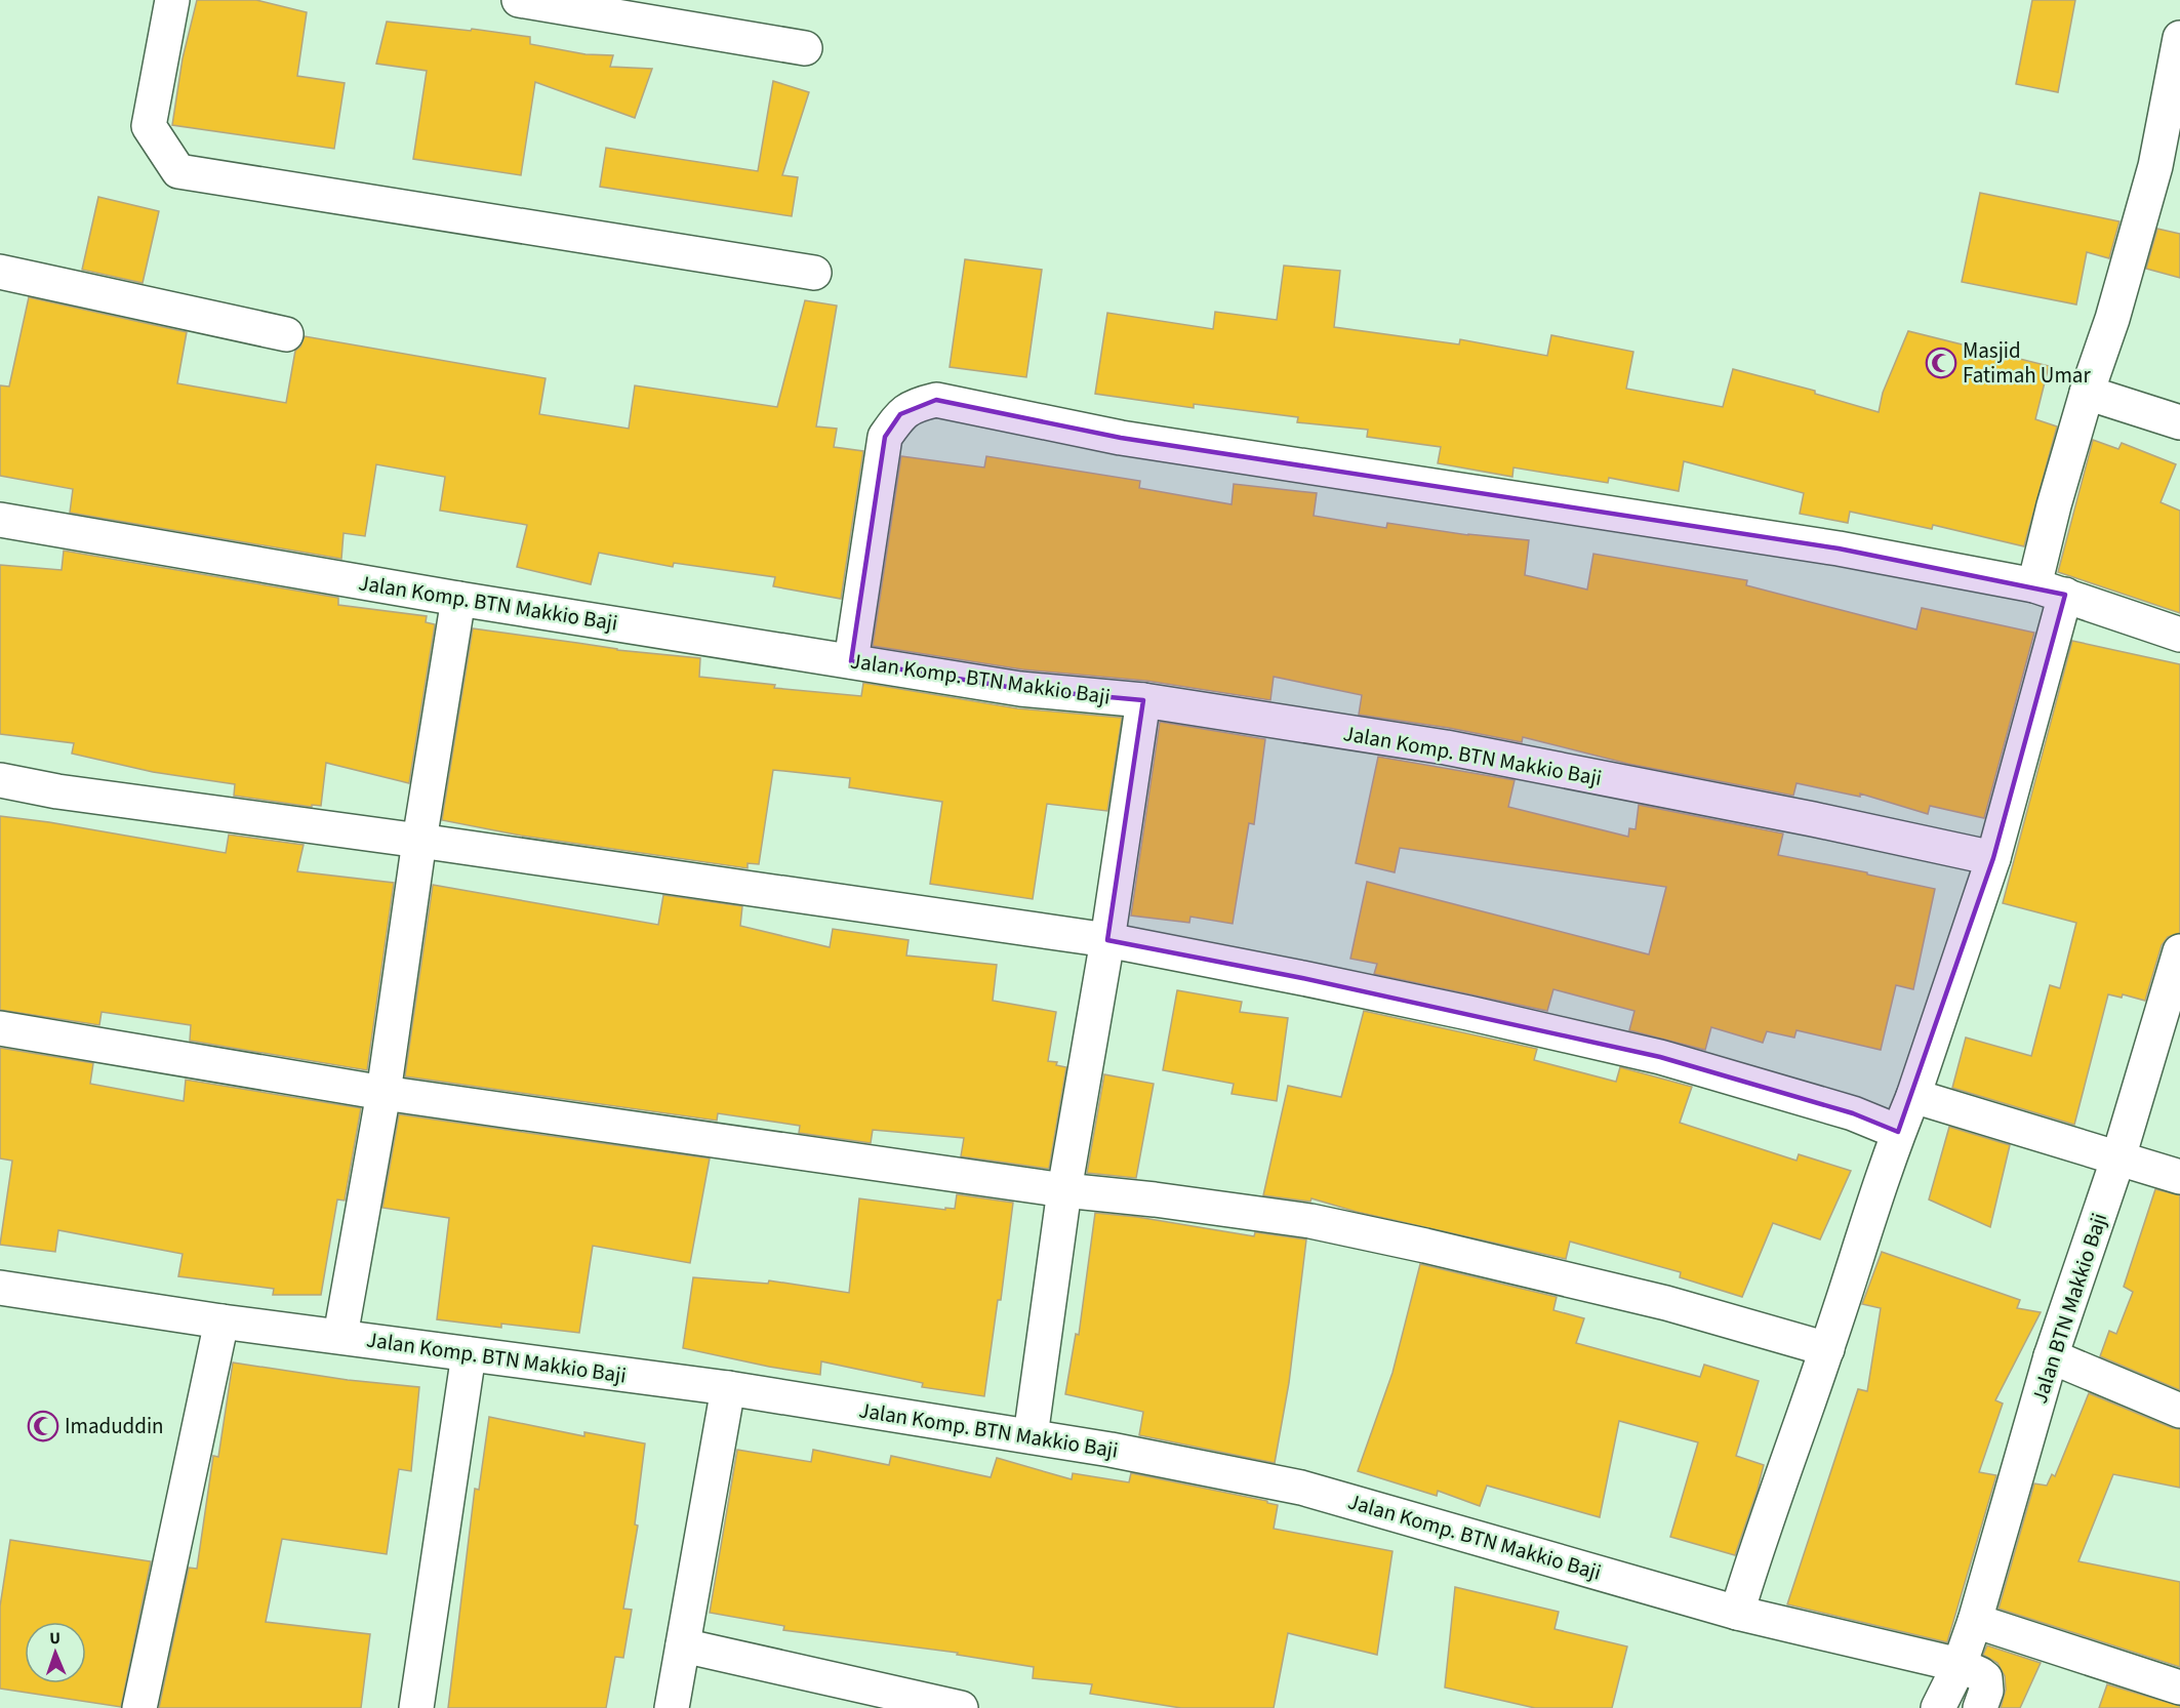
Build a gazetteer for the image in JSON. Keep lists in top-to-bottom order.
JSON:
{
  "streets": {
    "street": ["Jalan Komp. BTN Makkio Baji", "Jalan BTN Makkio Baji"]
  },
  "crossings": [
    ["Jalan Komp. BTN Makkio Baji", "Jalan BTN Makkio Baji"]
  ],
  "places": {
    "mosque": ["Masjid Fatimah Umar", "Imaduddin"]
  },
  "north": "top"
}
